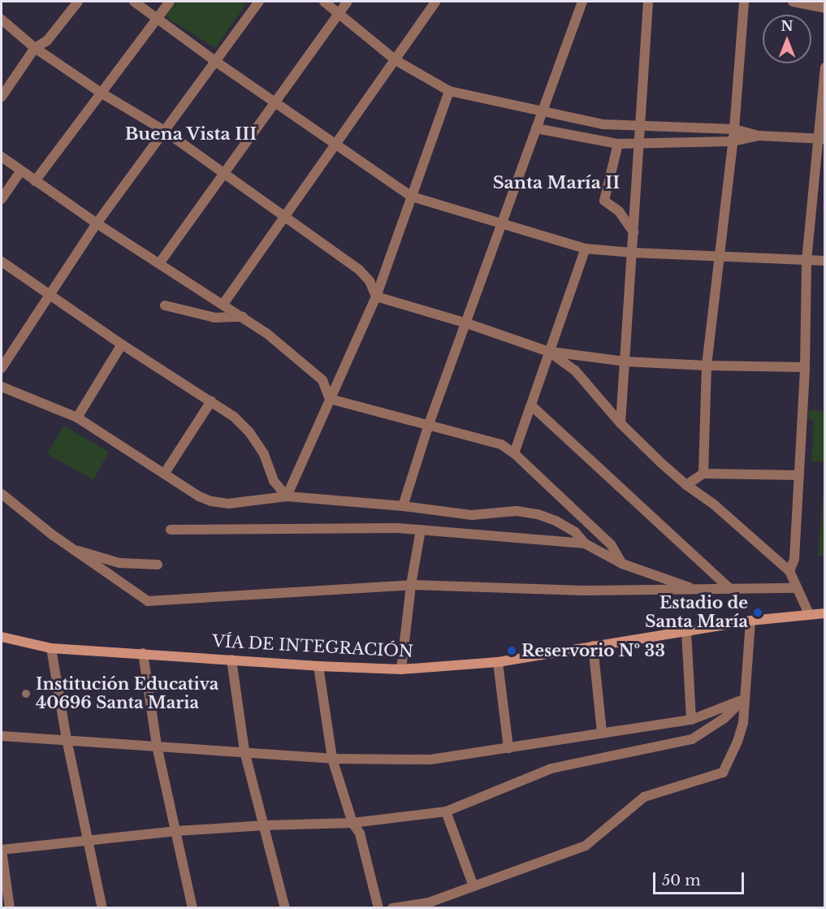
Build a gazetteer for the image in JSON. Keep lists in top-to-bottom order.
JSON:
{
  "streets": {
    "main road": ["VÍA DE INTEGRACIÓN"]
  },
  "districts": ["Buena Vista III", "Santa María II"],
  "places": ["Estadio de Santa María", "Reservorio Nº 33", "Institución Educativa 40696 Santa Maria"],
  "scale_bar": "50 m",
  "north": "top"
}
